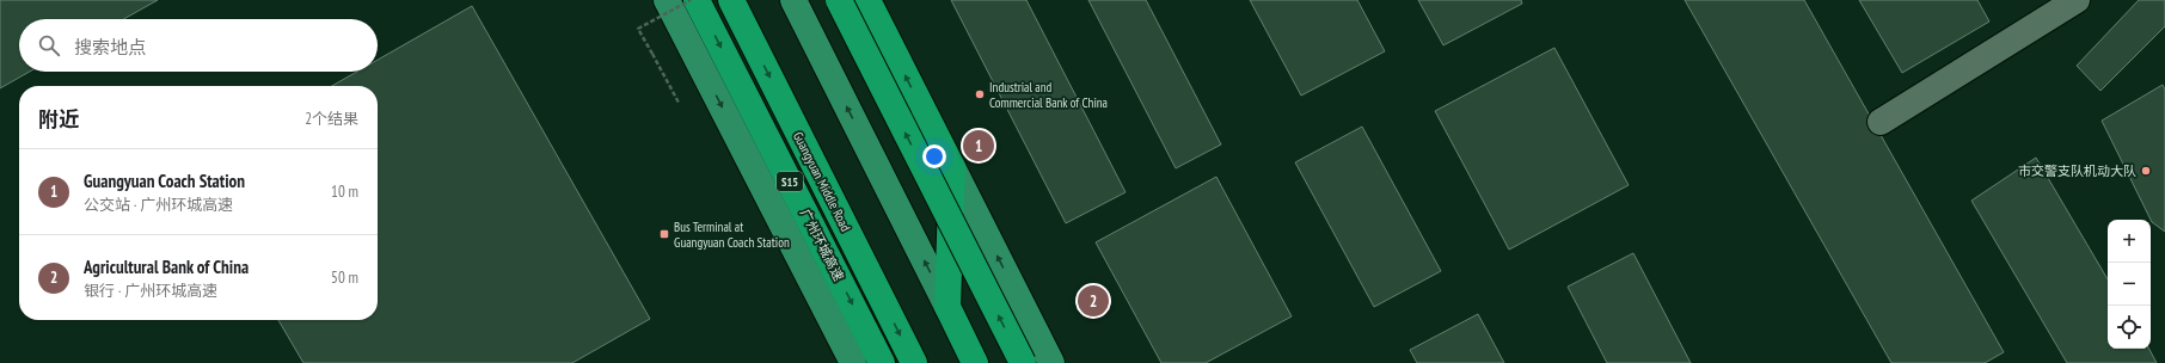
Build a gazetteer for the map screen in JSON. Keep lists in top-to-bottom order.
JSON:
{
  "streets": {
    "highway": ["S15", "Guangyuan Middle Road", "广州环城高速"]
  },
  "places": {
    "other": ["Industrial and Commercial Bank of China", "市交警支队机动大队"],
    "transit": ["Bus Terminal at Guangyuan Coach Station"]
  },
  "page": {
    "search": "搜索地点",
    "heading": ["附近", "2个结果"],
    "pins": ["1", "2"],
    "list": [
      {
        "mark": "1",
        "name": "Guangyuan Coach Station",
        "note": "公交站 · 广州环城高速",
        "value": "10 m"
      },
      {
        "mark": "2",
        "name": "Agricultural Bank of China",
        "note": "银行 · 广州环城高速",
        "value": "50 m"
      }
    ],
    "map_buttons": ["+", "−"]
  }
}
